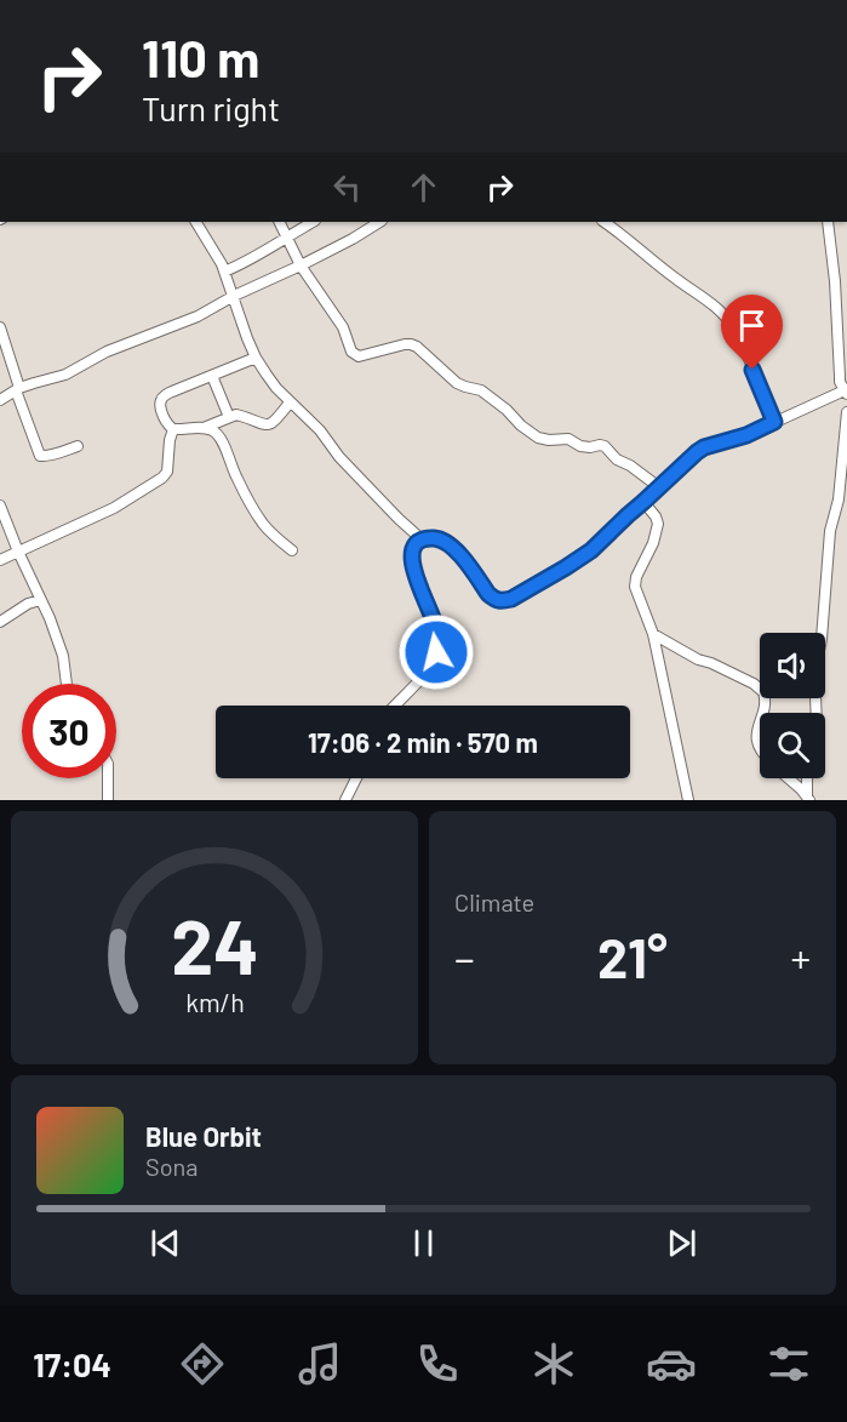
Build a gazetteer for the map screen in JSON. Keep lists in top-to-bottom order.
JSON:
{
  "page": {
    "turn": ["110 m", "Turn right"],
    "limit": "30",
    "trip": "17:06 · 2 min · 570 m",
    "tile": "Climate",
    "heat": ["−", "21°", "+"],
    "song": ["Blue Orbit", "Sona"],
    "tabs": "17:04",
    "gauge": ["24", "km/h"]
  }
}
